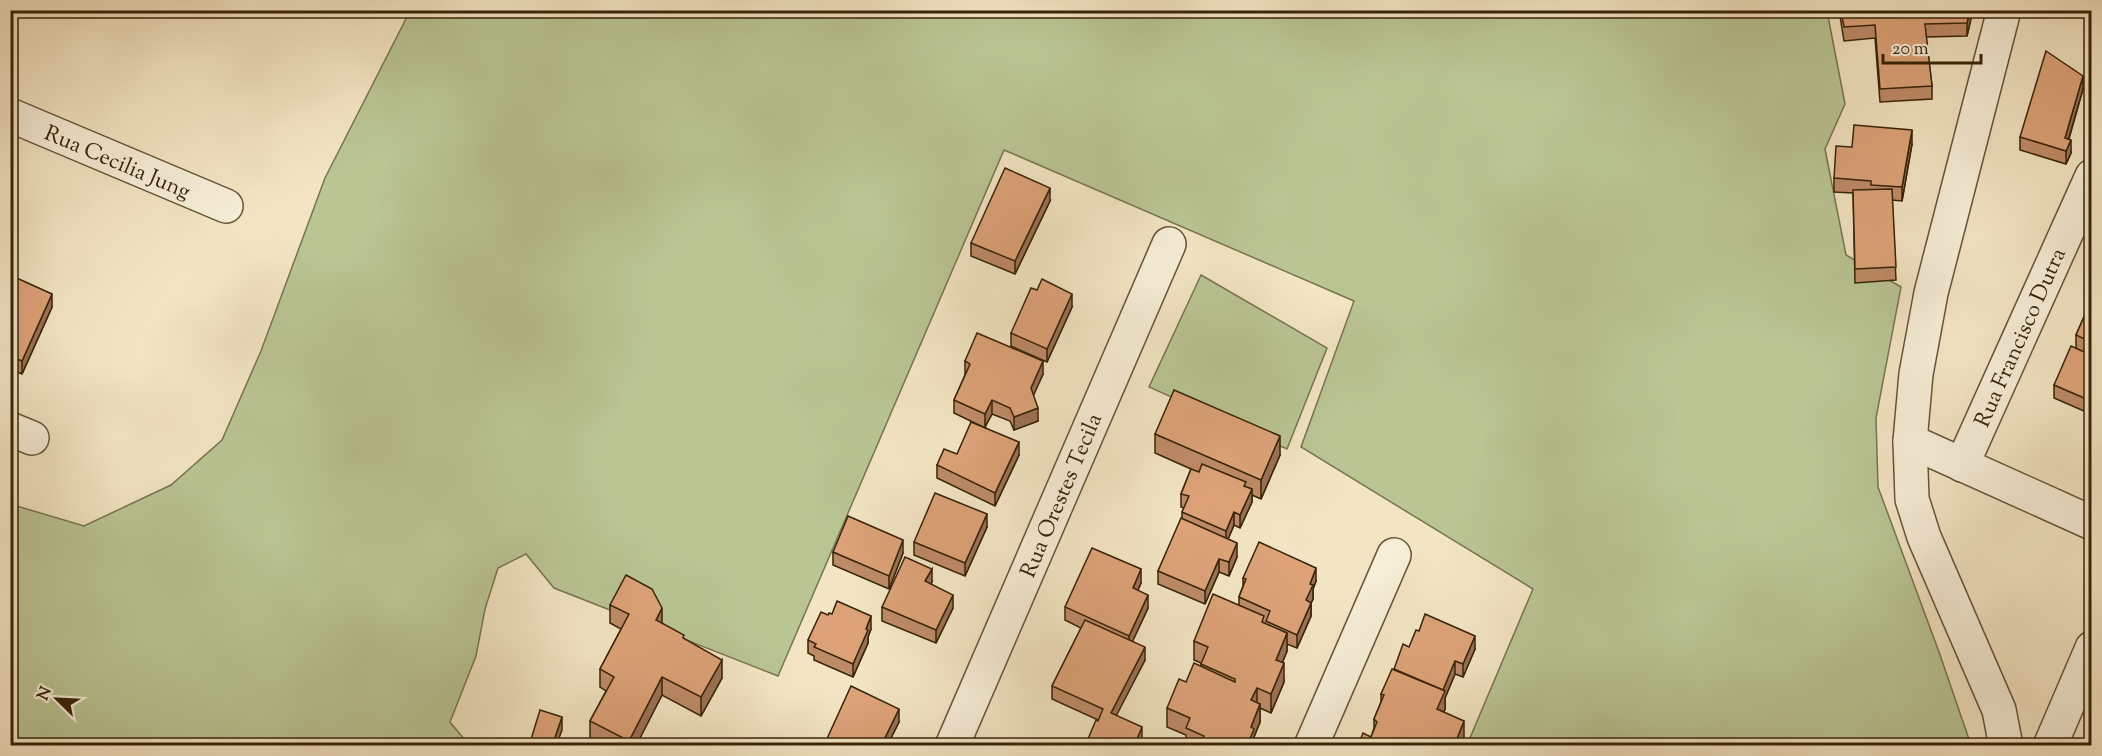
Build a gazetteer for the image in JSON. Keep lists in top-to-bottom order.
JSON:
{
  "streets": {
    "street": ["Rua Cecilia Jung", "Rua Francisco Dutra", "Rua Orestes Tecila"]
  },
  "scale_bar": "20 m",
  "north": "top left"
}
